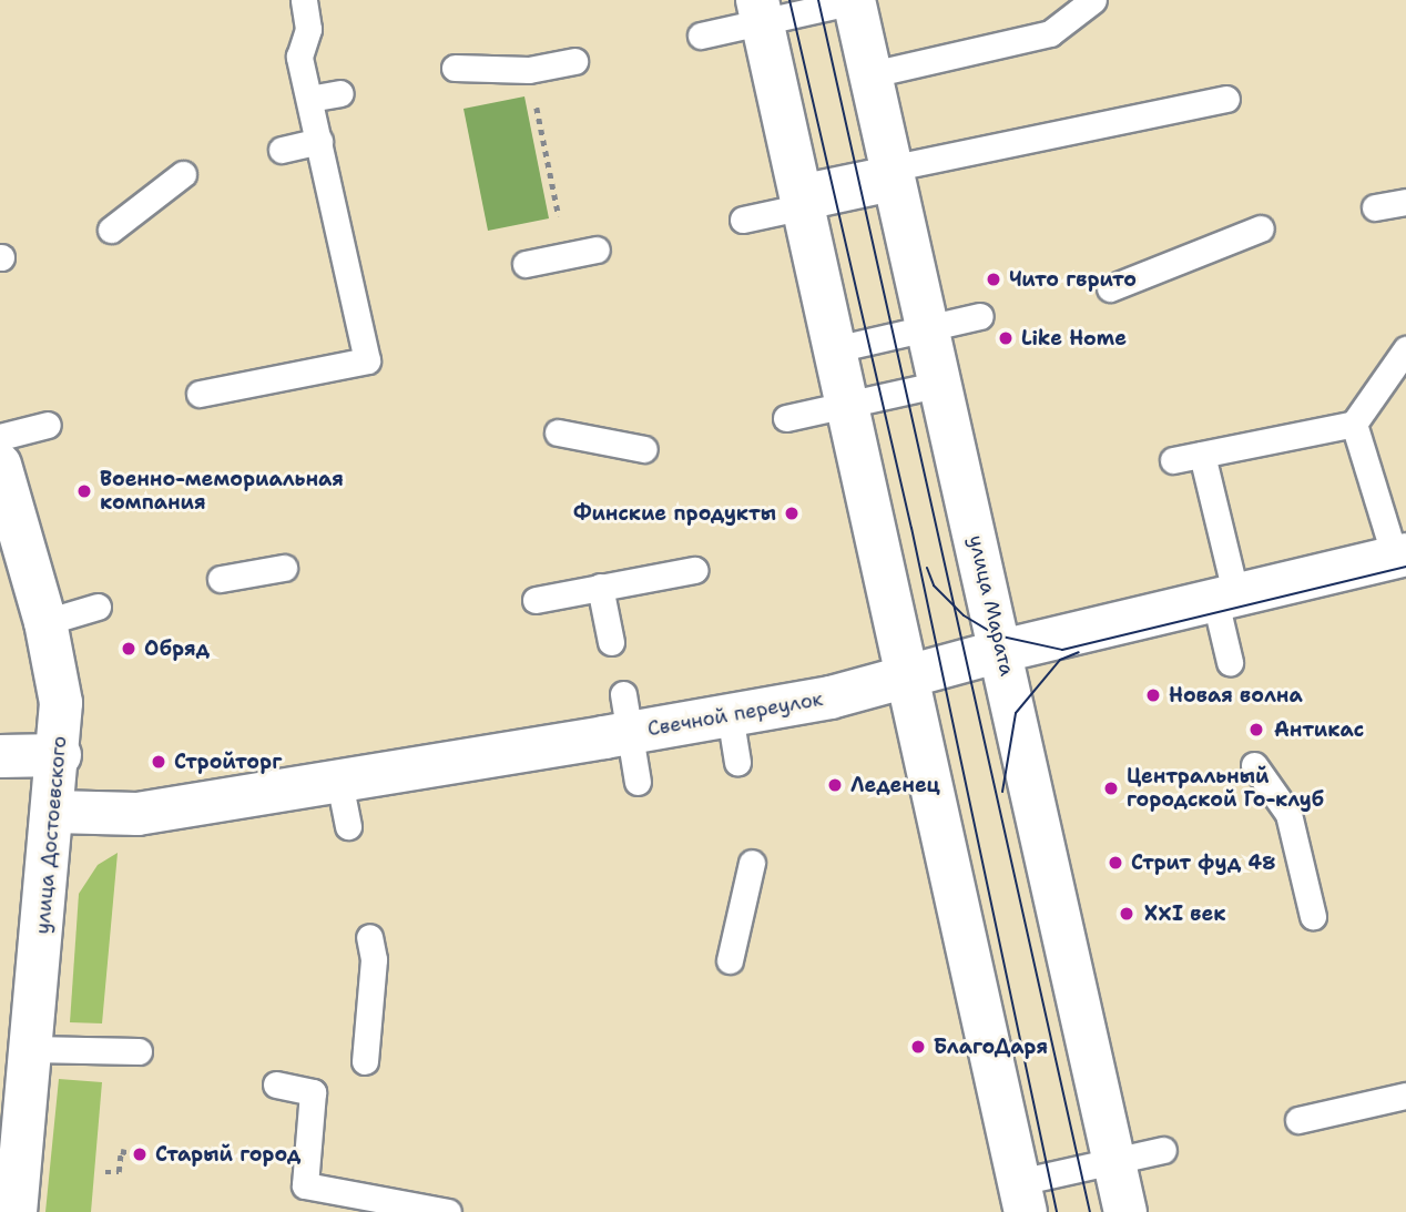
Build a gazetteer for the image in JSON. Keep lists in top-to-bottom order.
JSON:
{
  "streets": {
    "street": ["улица Марата", "Свечной переулок", "улица Достоевского"]
  },
  "crossings": [
    ["улица Марата", "Свечной переулок"],
    ["Свечной переулок", "улица Достоевского"]
  ],
  "places": [
    "Чито гврито",
    "Like Home",
    "Военно-мемориальная компания",
    "Финские продукты",
    "Обряд",
    "Новая волна",
    "Антикас",
    "Стройторг",
    "Леденец",
    "Центральный городской Го-клуб",
    "Стрит фуд 48",
    "XXI век",
    "БлагоДаря",
    "Старый город"
  ]
}
